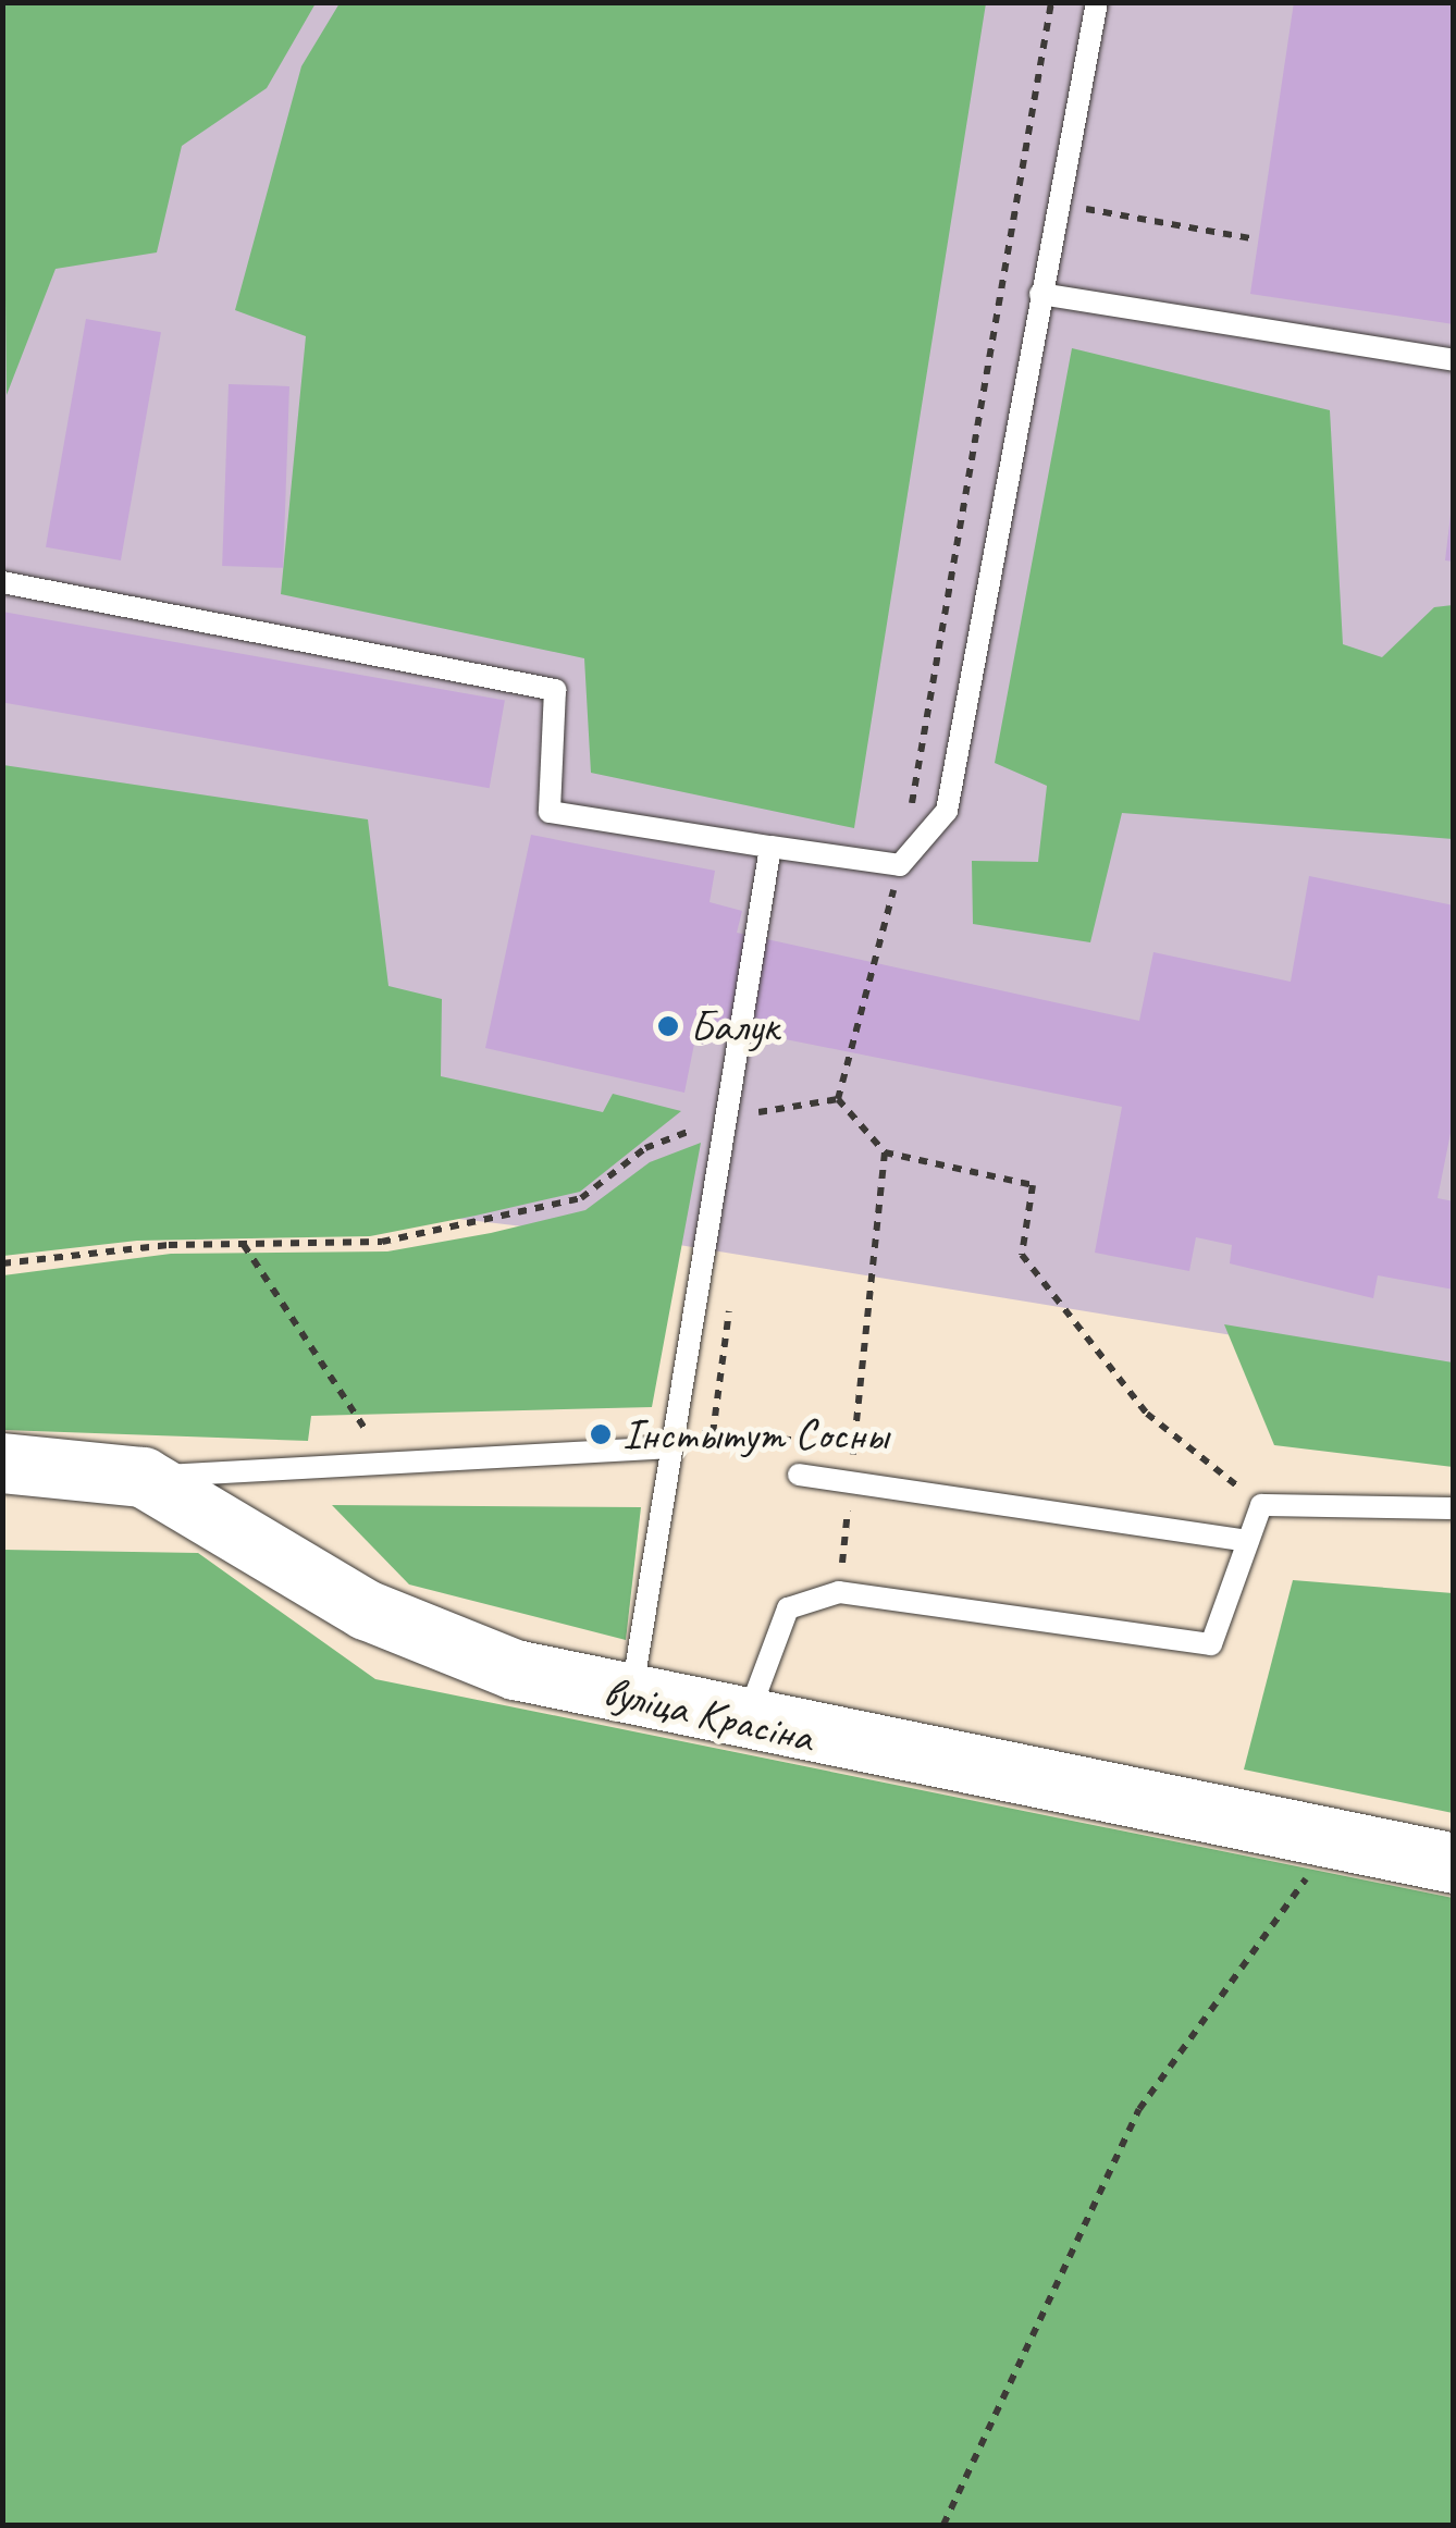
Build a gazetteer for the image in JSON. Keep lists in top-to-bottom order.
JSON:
{
  "streets": {
    "street": ["вуліца Красіна"]
  },
  "places": ["Балук", "Інстытут Сосны"]
}
